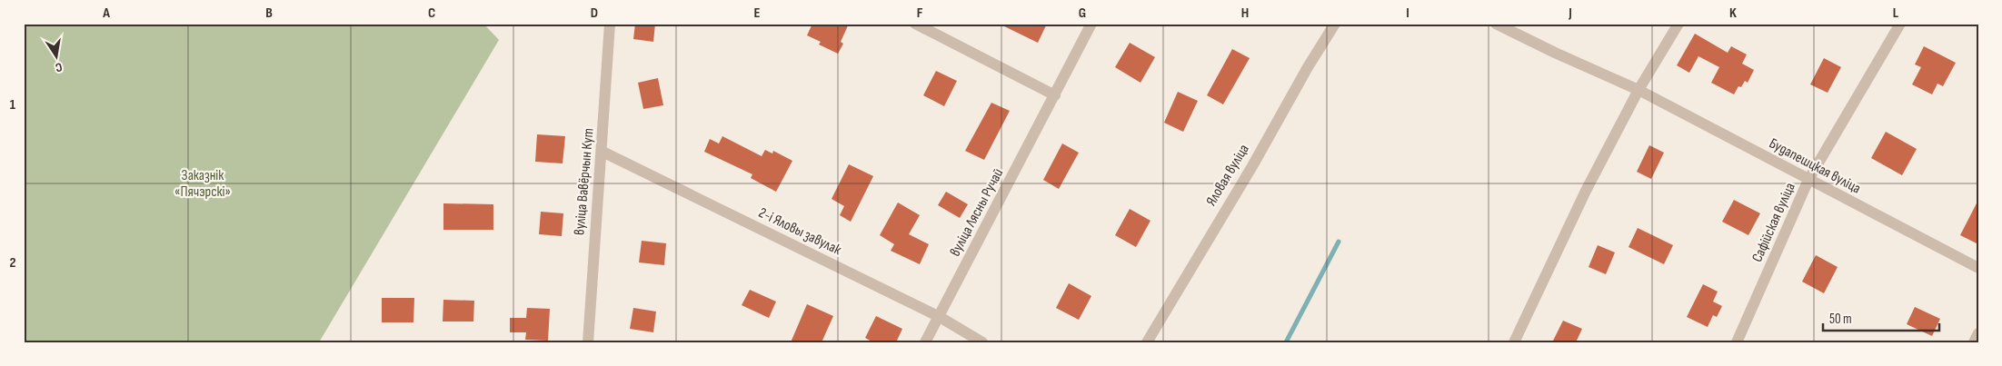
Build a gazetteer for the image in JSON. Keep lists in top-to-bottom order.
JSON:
{
  "streets": {
    "street": [
      "Будапешцкая вуліца",
      "Яловая вуліца",
      "вуліца Вавёрчын Кут",
      "вуліца Лясны Ручай",
      "Сафійская вуліца",
      "2-і Яловы завулак"
    ]
  },
  "crossings": [
    ["Будапешцкая вуліца", "Сафійская вуліца"],
    ["вуліца Вавёрчын Кут", "2-і Яловы завулак"],
    ["вуліца Лясны Ручай", "2-і Яловы завулак"]
  ],
  "parks": ["Заказнік «Пячэрскі»"],
  "scale_bar": "50 m",
  "north": "bottom",
  "grid": {
    "columns": [
      "A",
      "B",
      "C",
      "D",
      "E",
      "F",
      "G",
      "H",
      "I",
      "J",
      "K",
      "L"
    ],
    "rows": ["1", "2"]
  }
}
